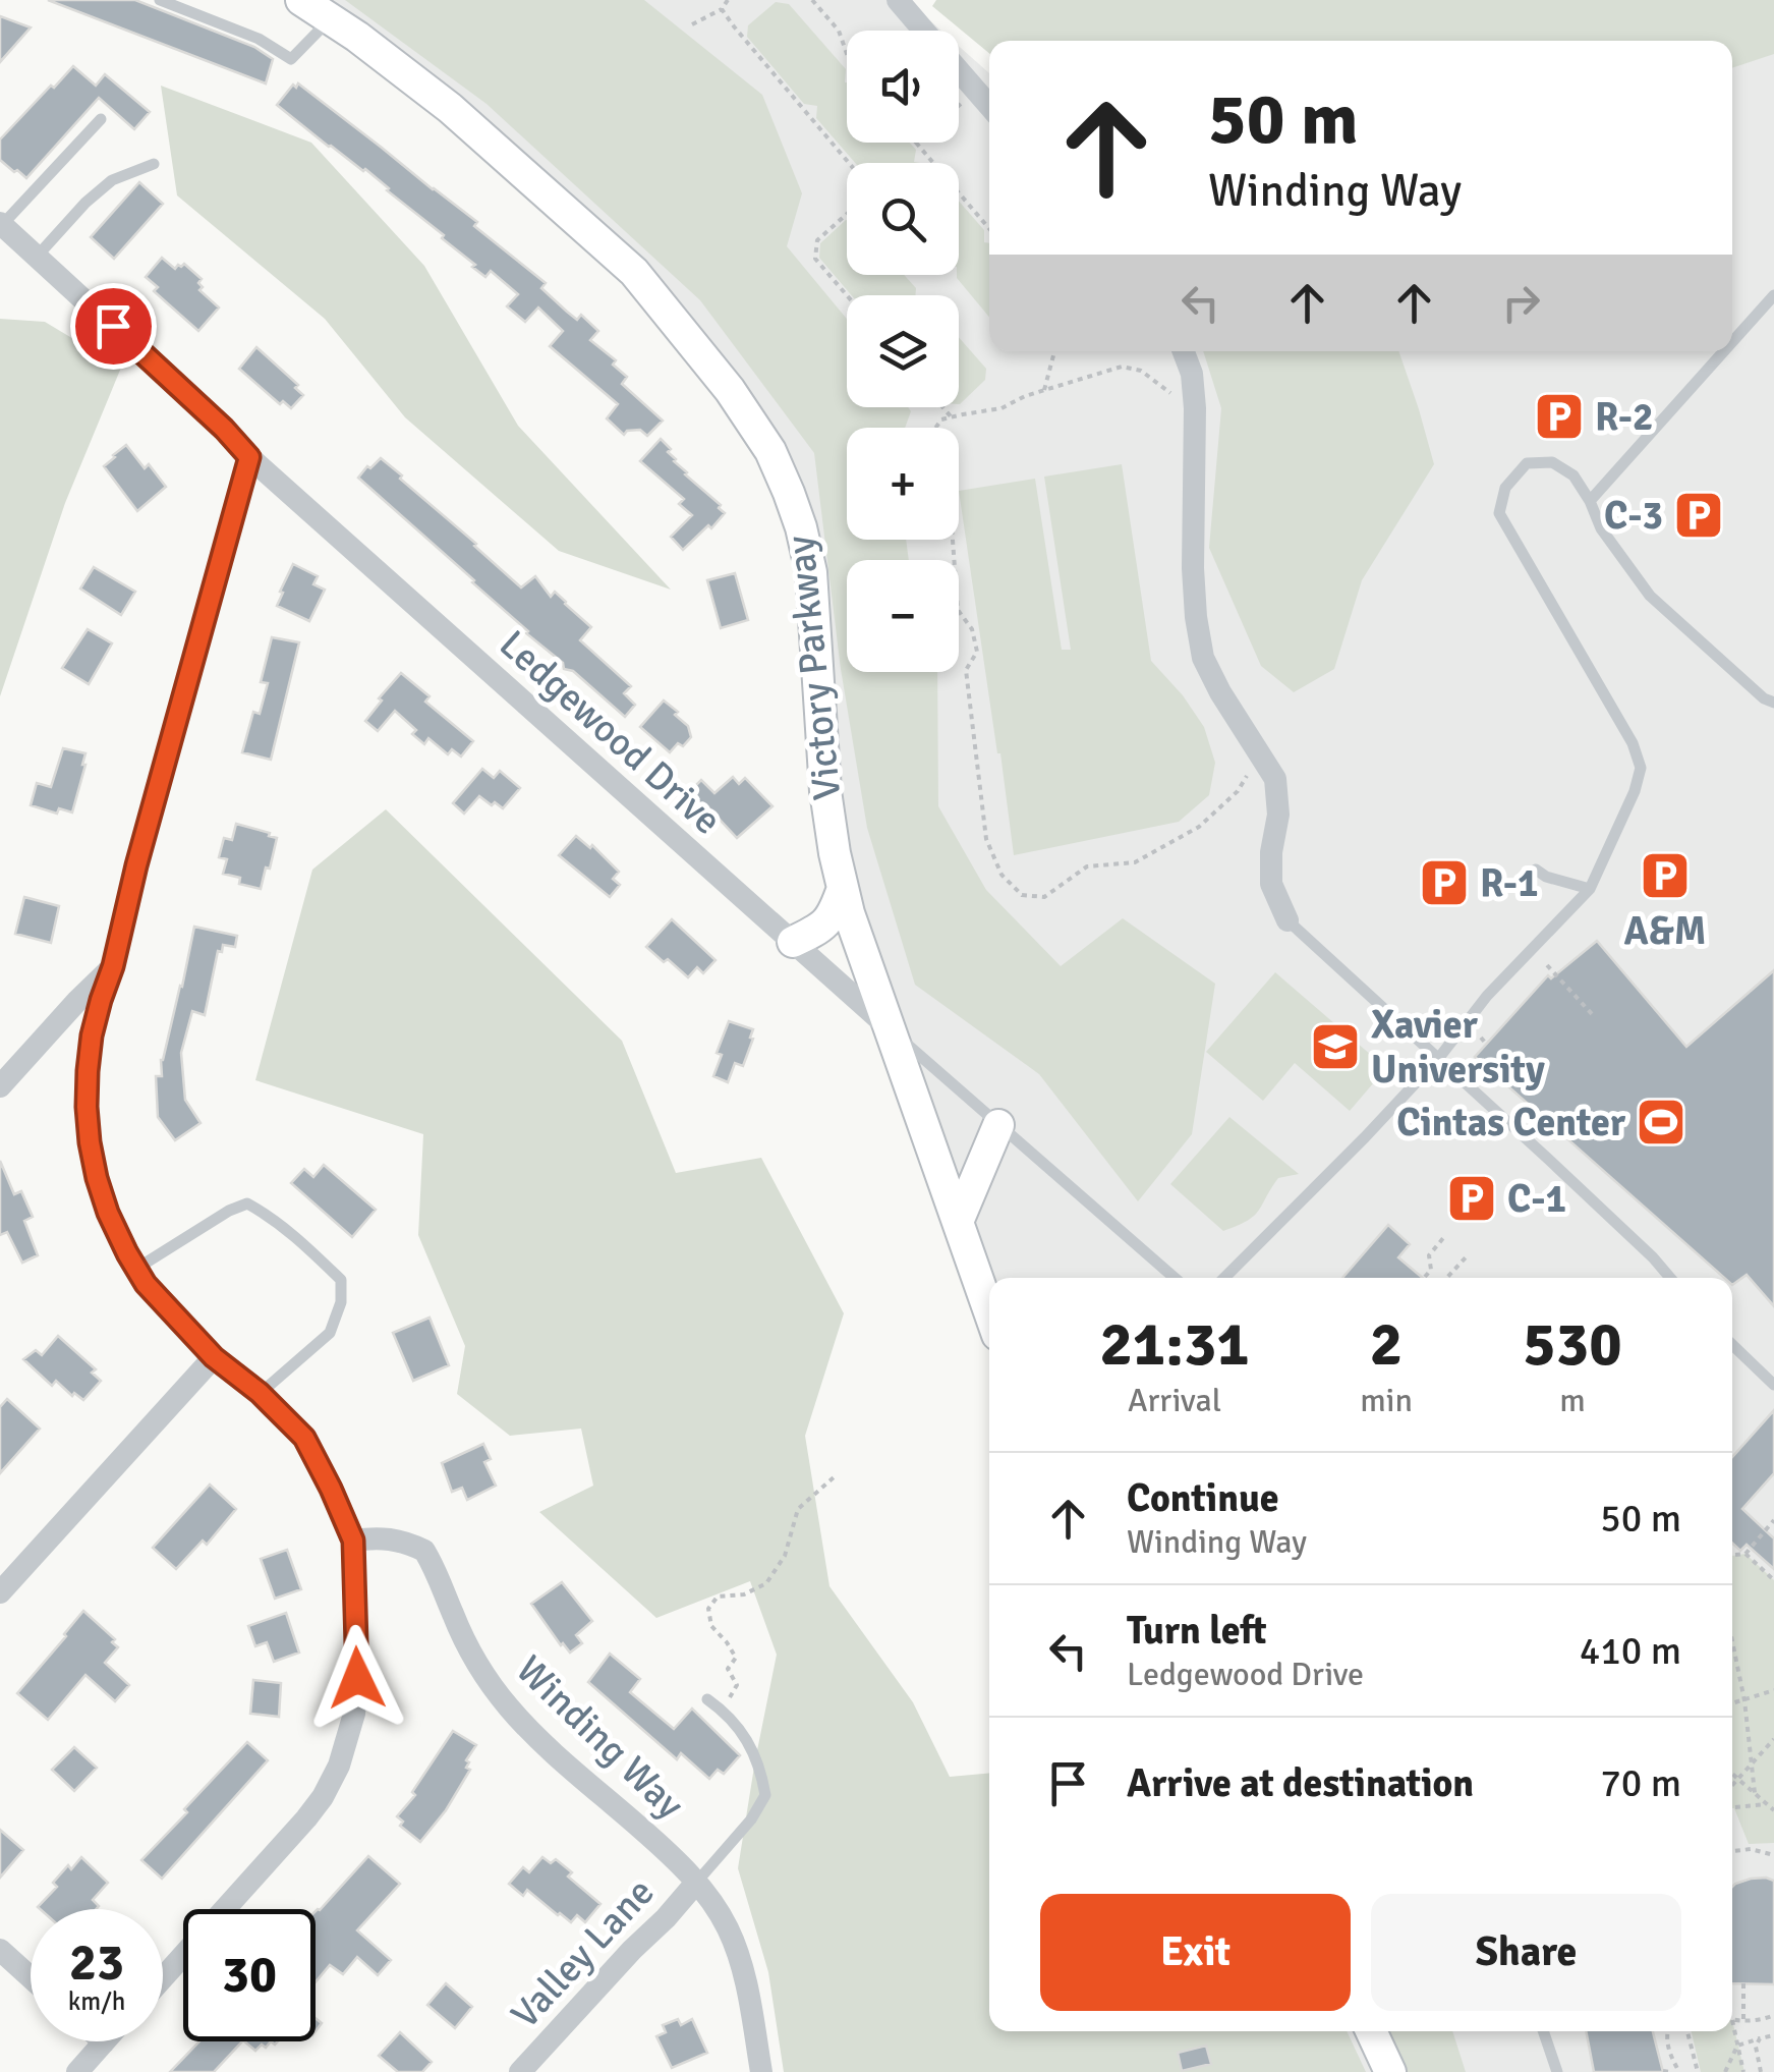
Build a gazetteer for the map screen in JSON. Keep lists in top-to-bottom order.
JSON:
{
  "streets": {
    "street": [
      "Victory Parkway",
      "Ledgewood Drive",
      "Winding Way",
      "Valley Lane"
    ]
  },
  "crossings": [
    ["Victory Parkway", "Ledgewood Drive"],
    ["Winding Way", "Valley Lane"]
  ],
  "places": {
    "parking": [
      "R-2",
      "C-3",
      "A&M",
      "R-1",
      "C-1"
    ],
    "school or university": ["Xavier University"],
    "sports": ["Cintas Center"]
  },
  "page": {
    "map_buttons": ["+", "−"],
    "turn": ["50 m", "Winding Way"],
    "eta": [
      "21:31",
      "Arrival",
      "2",
      "min",
      "530",
      "m"
    ],
    "list": [
      {
        "name": "Continue",
        "note": "Winding Way",
        "value": "50 m"
      },
      {
        "name": "Turn left",
        "note": "Ledgewood Drive",
        "value": "410 m"
      },
      {
        "name": "Arrive at destination",
        "value": "70 m"
      }
    ],
    "buttons": ["Exit", "Share"],
    "speed": "23 km/h",
    "limit": "30"
  }
}
